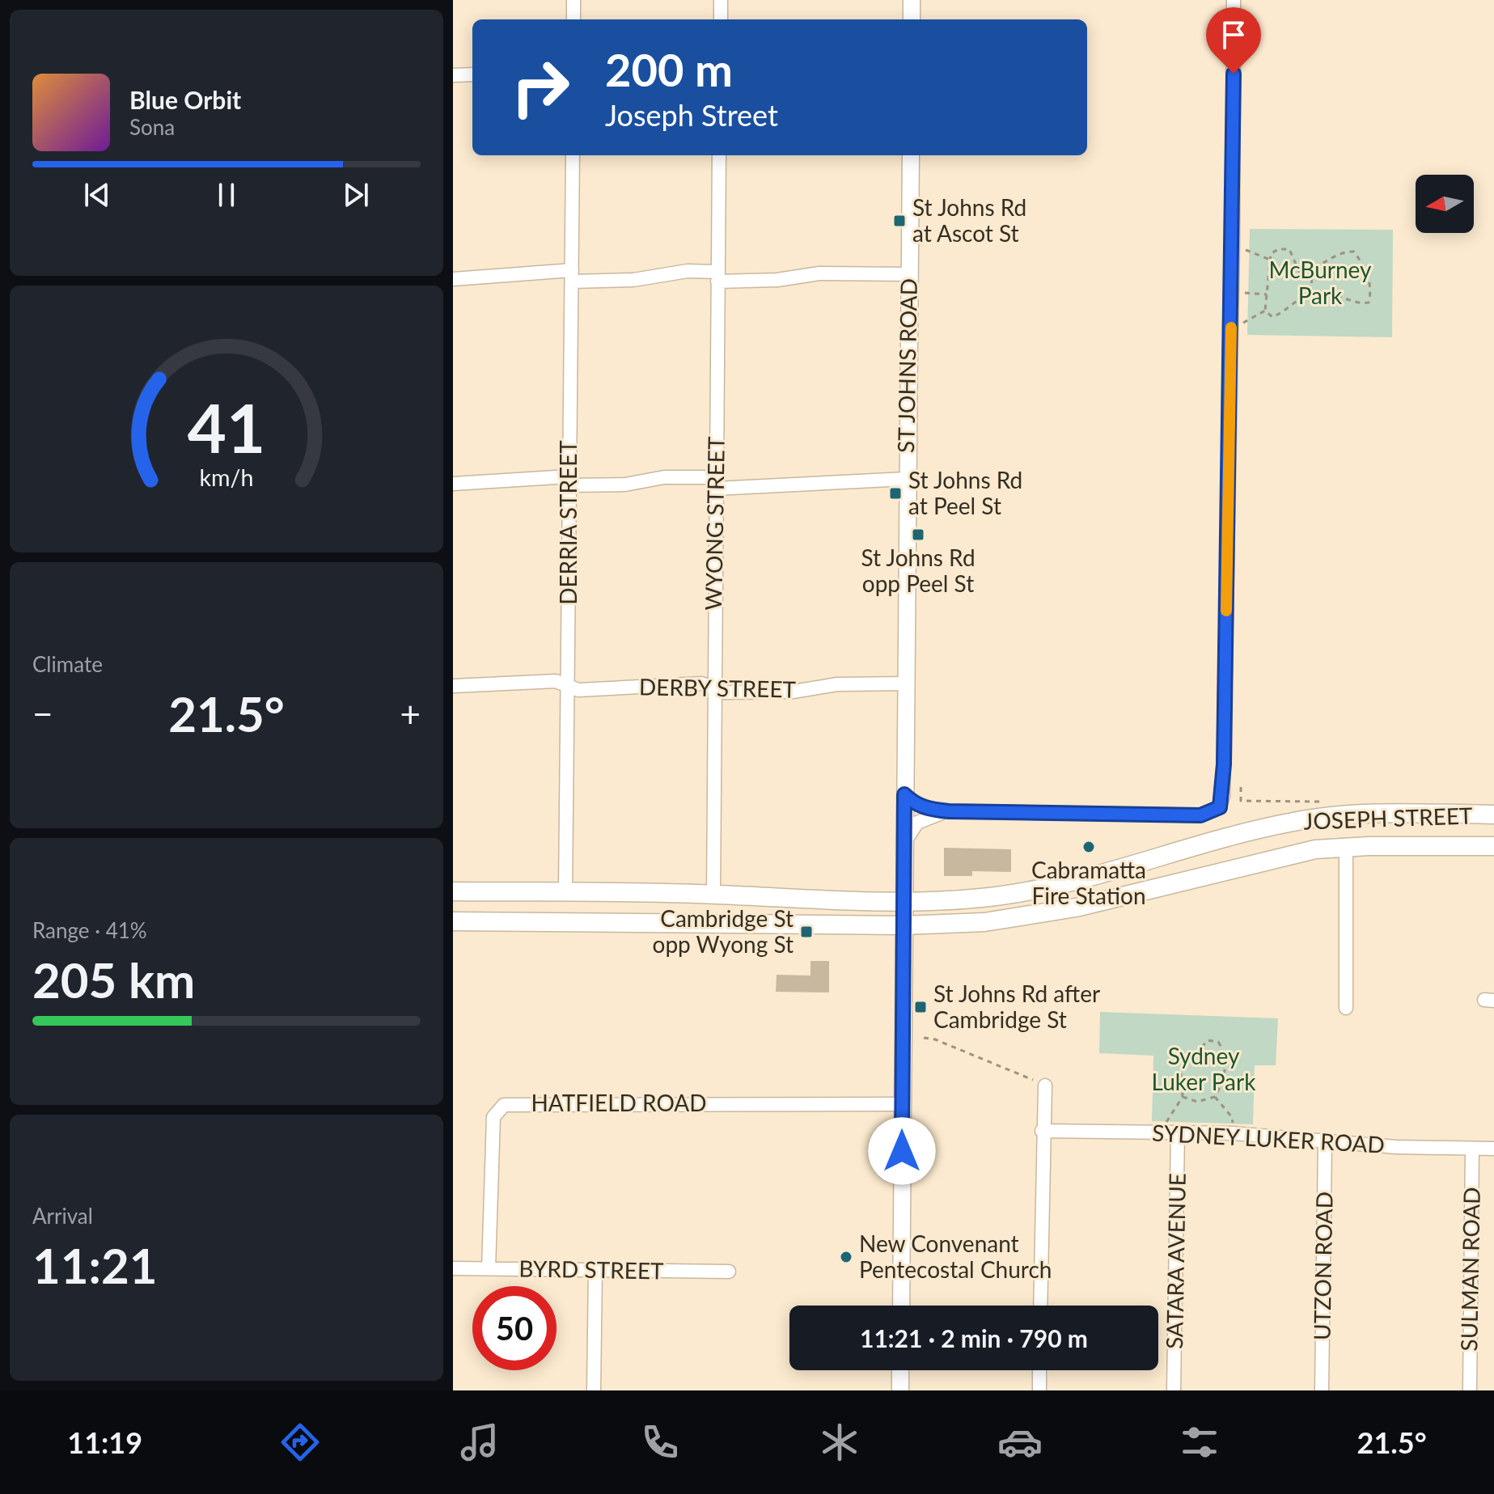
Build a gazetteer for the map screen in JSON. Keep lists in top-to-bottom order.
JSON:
{
  "streets": {
    "highway": ["JOSEPH STREET"],
    "main road": ["ST JOHNS ROAD"],
    "street": [
      "DERRIA STREET",
      "WYONG STREET",
      "DERBY STREET",
      "HATFIELD ROAD",
      "SYDNEY LUKER ROAD",
      "SATARA AVENUE",
      "UTZON ROAD",
      "SULMAN ROAD",
      "BYRD STREET"
    ]
  },
  "crossings": [
    ["ST JOHNS ROAD", "DERBY STREET"],
    ["ST JOHNS ROAD", "JOSEPH STREET"],
    ["ST JOHNS ROAD", "HATFIELD ROAD"],
    ["DERRIA STREET", "DERBY STREET"],
    ["DERRIA STREET", "JOSEPH STREET"],
    ["WYONG STREET", "DERBY STREET"],
    ["WYONG STREET", "JOSEPH STREET"],
    ["HATFIELD ROAD", "BYRD STREET"],
    ["SYDNEY LUKER ROAD", "SATARA AVENUE"],
    ["SYDNEY LUKER ROAD", "UTZON ROAD"],
    ["SYDNEY LUKER ROAD", "SULMAN ROAD"]
  ],
  "parks": ["McBurney Park", "Sydney Luker Park"],
  "places": {
    "transit": [
      "St Johns Rd at Ascot St",
      "St Johns Rd at Peel St",
      "St Johns Rd opp Peel St",
      "Cambridge St opp Wyong St",
      "St Johns Rd after Cambridge St"
    ],
    "other": ["Cabramatta Fire Station", "New Convenant Pentecostal Church"]
  },
  "north": "left",
  "page": {
    "turn": ["200 m", "Joseph Street"],
    "song": ["Blue Orbit", "Sona"],
    "tile": [
      "Climate",
      ["Range · 41%", "205 km"],
      ["Arrival", "11:21"]
    ],
    "heat": ["−", "21.5°", "+"],
    "limit": "50",
    "trip": "11:21 · 2 min · 790 m",
    "tabs": ["11:19", "21.5°"],
    "gauge": ["41", "km/h"]
  }
}
